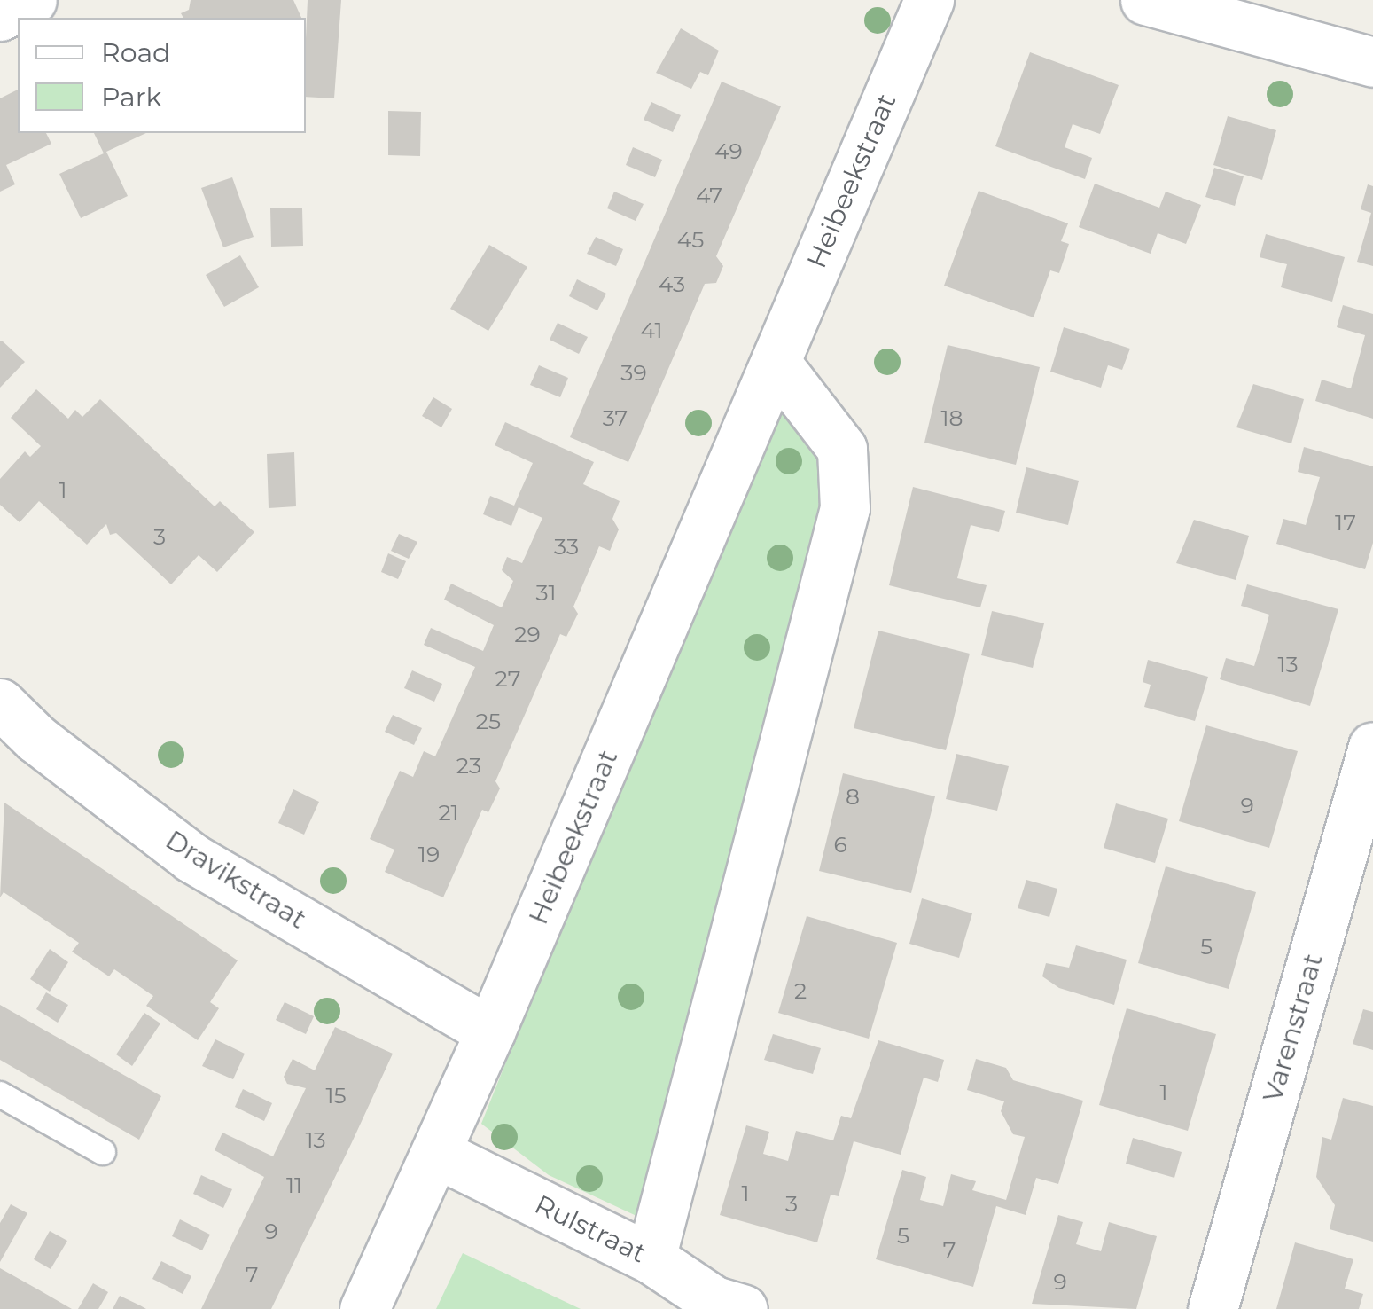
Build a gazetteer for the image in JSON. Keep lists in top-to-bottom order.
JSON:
{
  "streets": {
    "street": [
      "Heibeekstraat",
      "Dravikstraat",
      "Varenstraat",
      "Rulstraat"
    ]
  },
  "crossings": [
    ["Heibeekstraat", "Dravikstraat"],
    ["Heibeekstraat", "Rulstraat"]
  ],
  "house_numbers": [
    "49",
    "47",
    "45",
    "43",
    "41",
    "39",
    "37",
    "18",
    "1",
    "17",
    "3",
    "33",
    "31",
    "29",
    "13",
    "27",
    "25",
    "23",
    "8",
    "9",
    "21",
    "6",
    "19",
    "5",
    "2",
    "1",
    "15",
    "13",
    "11",
    "1",
    "3",
    "9",
    "5",
    "7",
    "7",
    "9"
  ],
  "legend": ["Road", "Park"]
}
